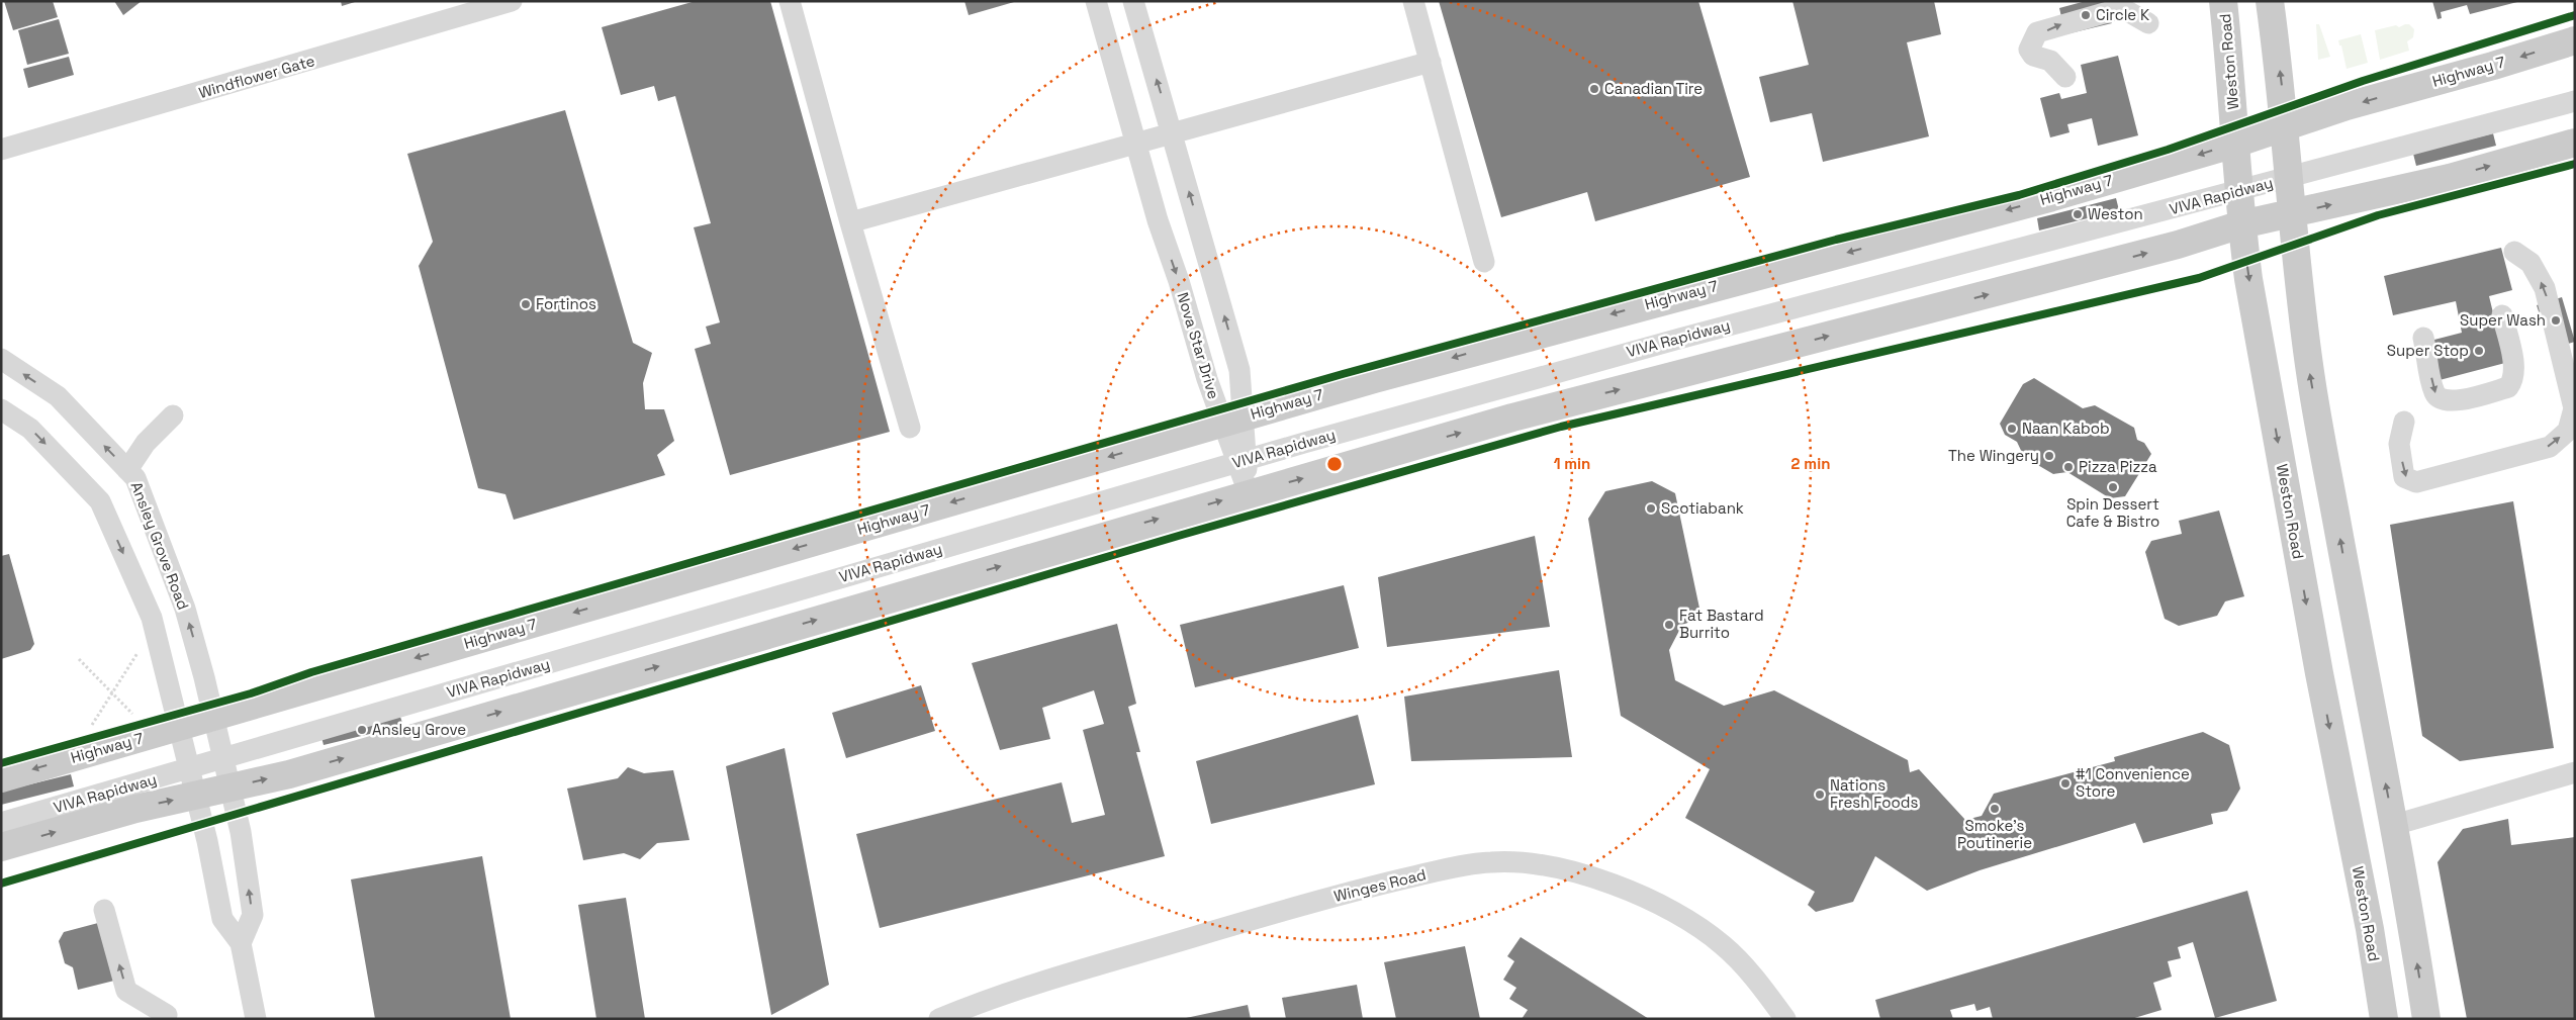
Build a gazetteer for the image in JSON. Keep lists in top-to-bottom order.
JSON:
{
  "streets": {
    "main road": ["Weston Road", "Highway 7"],
    "street": [
      "Windflower Gate",
      "VIVA Rapidway",
      "Nova Star Drive",
      "Ansley Grove Road",
      "Winges Road"
    ]
  },
  "crossings": [
    ["Weston Road", "Highway 7"],
    ["Weston Road", "VIVA Rapidway"],
    ["Highway 7", "Nova Star Drive"],
    ["Highway 7", "Ansley Grove Road"],
    ["VIVA Rapidway", "Nova Star Drive"],
    ["VIVA Rapidway", "Ansley Grove Road"]
  ],
  "places": [
    "Circle K",
    "Canadian Tire",
    "Weston",
    "Fortinos",
    "Super Wash",
    "Super Stop",
    "Naan Kabob",
    "The Wingery",
    "Pizza Pizza",
    "Spin Dessert Cafe & Bistro",
    "Scotiabank",
    "Fat Bastard Burrito",
    "Ansley Grove",
    "#1 Convenience Store",
    "Nations Fresh Foods",
    "Smoke's Poutinerie"
  ],
  "rings": ["1 min", "2 min"]
}
